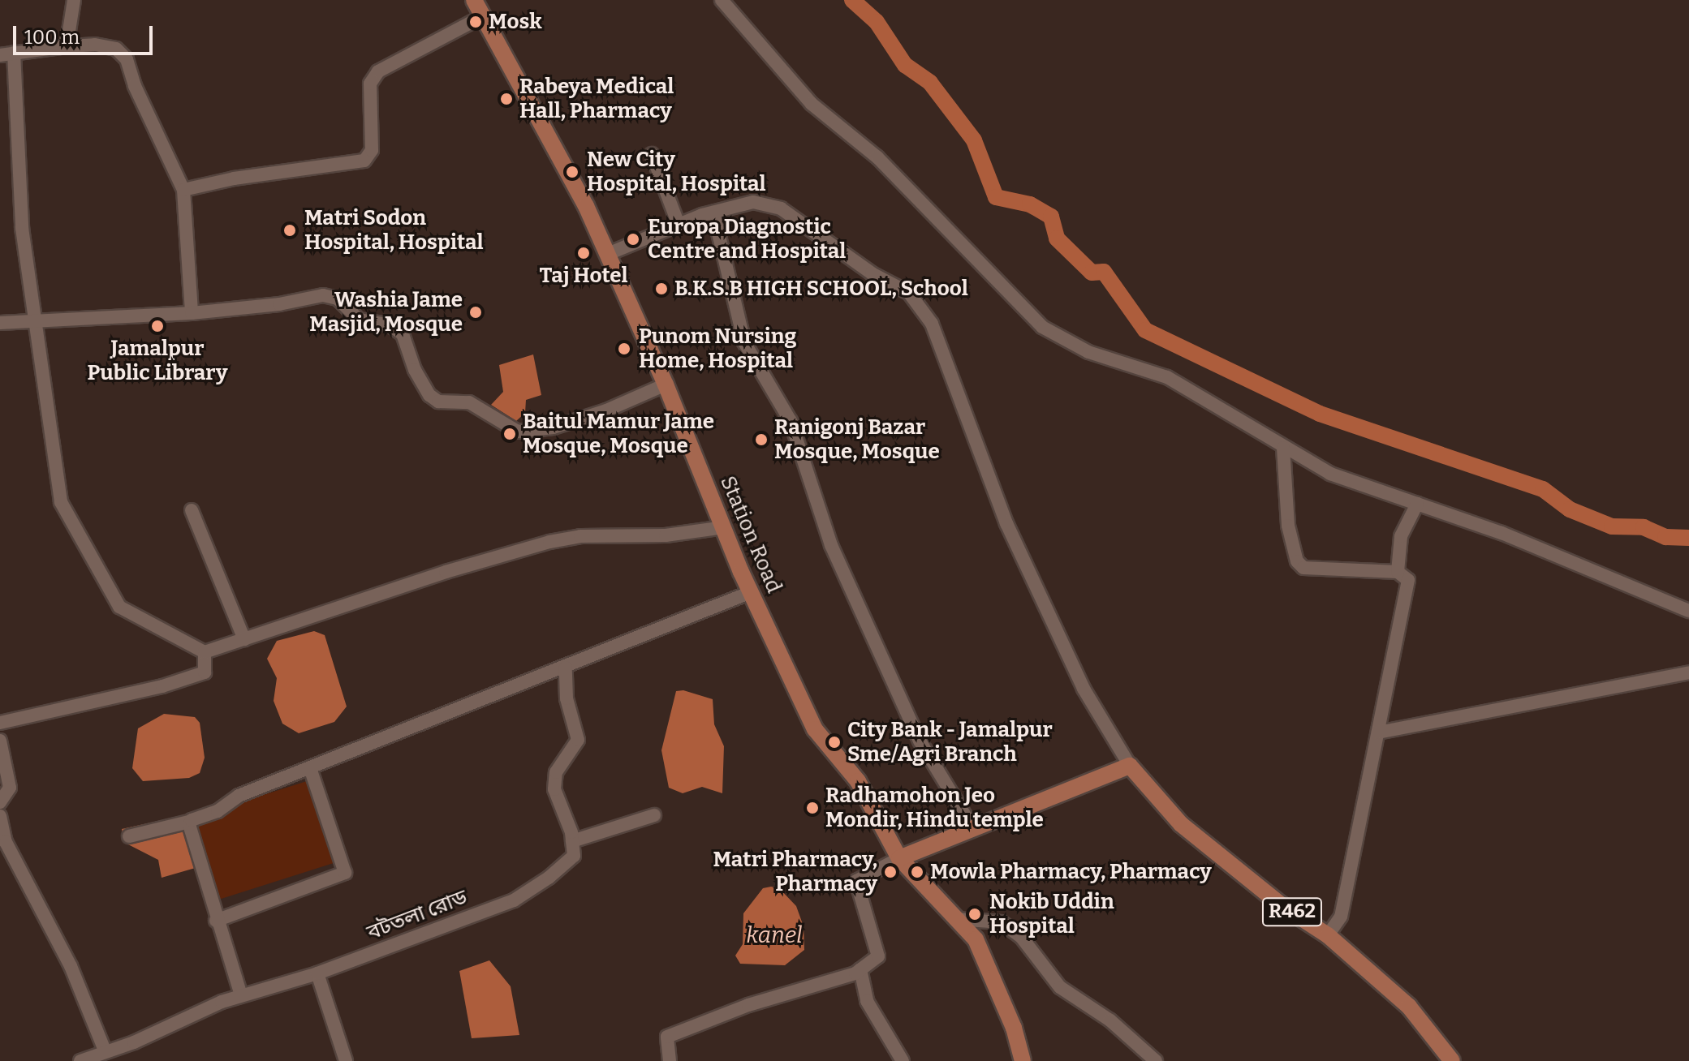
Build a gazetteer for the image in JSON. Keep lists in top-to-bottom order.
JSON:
{
  "streets": {
    "main road": ["Station Road", "R462"],
    "street": ["বটতলা রোড"]
  },
  "water": ["kanel"],
  "places": [
    "Mosk",
    "Rabeya Medical Hall, Pharmacy",
    "New City Hospital, Hospital",
    "Matri Sodon Hospital, Hospital",
    "Europa Diagnostic Centre and Hospital",
    "Taj Hotel",
    "B.K.S.B HIGH SCHOOL, School",
    "Washia Jame Masjid, Mosque",
    "Jamalpur Public Library",
    "Punom Nursing Home, Hospital",
    "Baitul Mamur Jame Mosque, Mosque",
    "Ranigonj Bazar Mosque, Mosque",
    "City Bank - Jamalpur Sme/Agri Branch",
    "Radhamohon Jeo Mondir, Hindu temple",
    "Matri Pharmacy, Pharmacy",
    "Mowla Pharmacy, Pharmacy",
    "Nokib Uddin Hospital"
  ],
  "scale_bar": "100 m"
}
